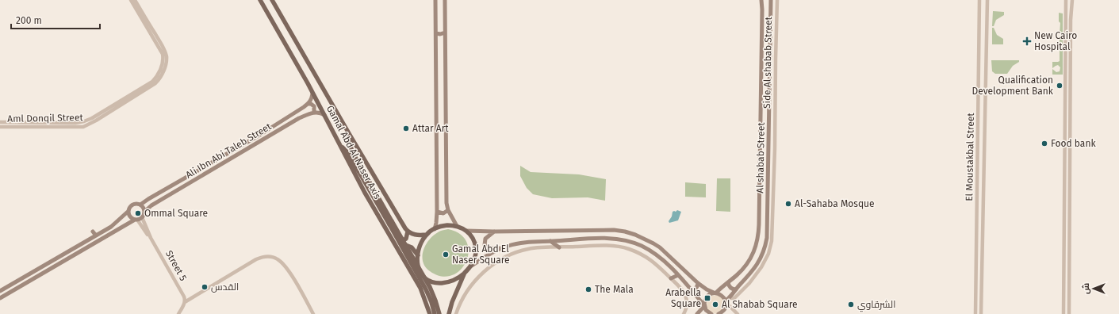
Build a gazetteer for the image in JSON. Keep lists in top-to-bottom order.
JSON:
{
  "streets": {
    "main road": ["Ali Ibn Abi Taleb Street", "Gamal Abd Al Naser Axis", "Al shabab Street"],
    "street": [
      "Side Al shabab Street",
      "Aml Donqil Street",
      "El Moustakbal Street",
      "Street 5"
    ]
  },
  "crossings": [
    ["Side Al shabab Street", "Al shabab Street"],
    ["Ali Ibn Abi Taleb Street", "Street 5"]
  ],
  "places": {
    "health": ["New Cairo Hospital"],
    "other": [
      "Qualification Development Bank",
      "Attar Art",
      "Food bank",
      "Al-Sahaba Mosque",
      "Ommal Square",
      "Gamal Abd El Naser Square",
      "القدس",
      "The Mala",
      "Al Shabab Square",
      "الشرقاوي"
    ],
    "transit": ["Arabella Square"]
  },
  "scale_bar": "200 m",
  "north": "left"
}
